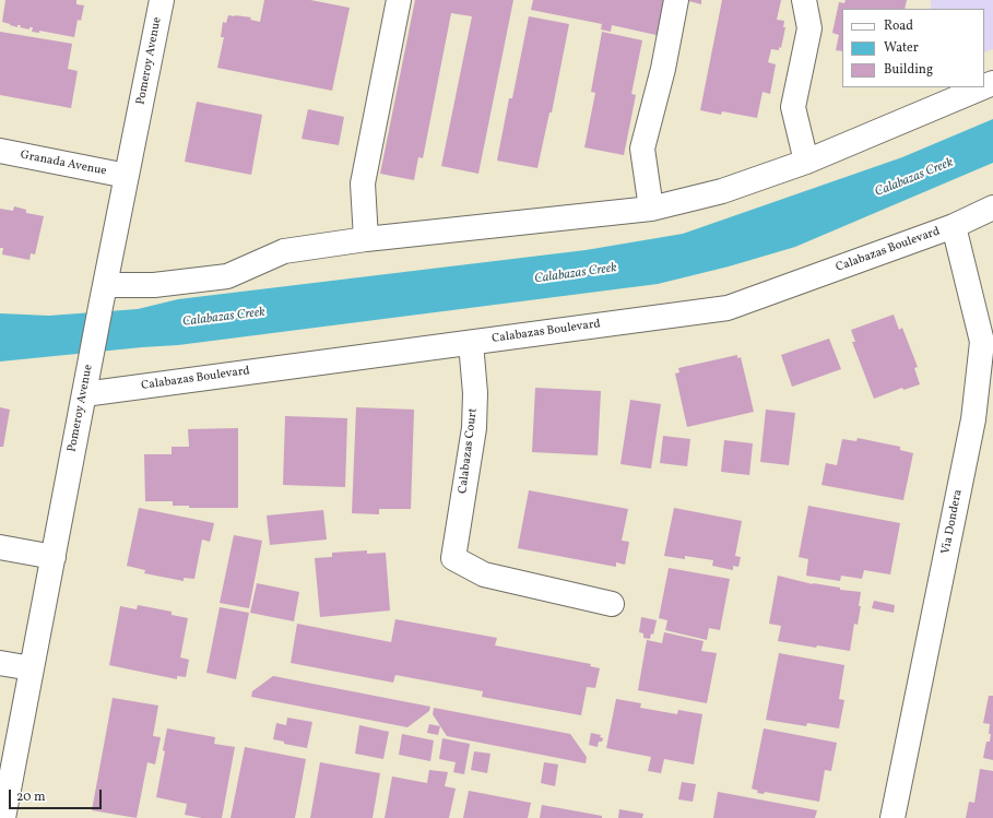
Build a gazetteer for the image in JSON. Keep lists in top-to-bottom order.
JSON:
{
  "streets": {
    "street": [
      "Pomeroy Avenue",
      "Granada Avenue",
      "Calabazas Boulevard",
      "Calabazas Court",
      "Via Dondera"
    ]
  },
  "crossings": [
    ["Pomeroy Avenue", "Granada Avenue"],
    ["Pomeroy Avenue", "Calabazas Boulevard"],
    ["Calabazas Boulevard", "Calabazas Court"],
    ["Calabazas Boulevard", "Via Dondera"]
  ],
  "water": ["Calabazas Creek"],
  "legend": ["Road", "Water", "Building"],
  "scale_bar": "20 m"
}
